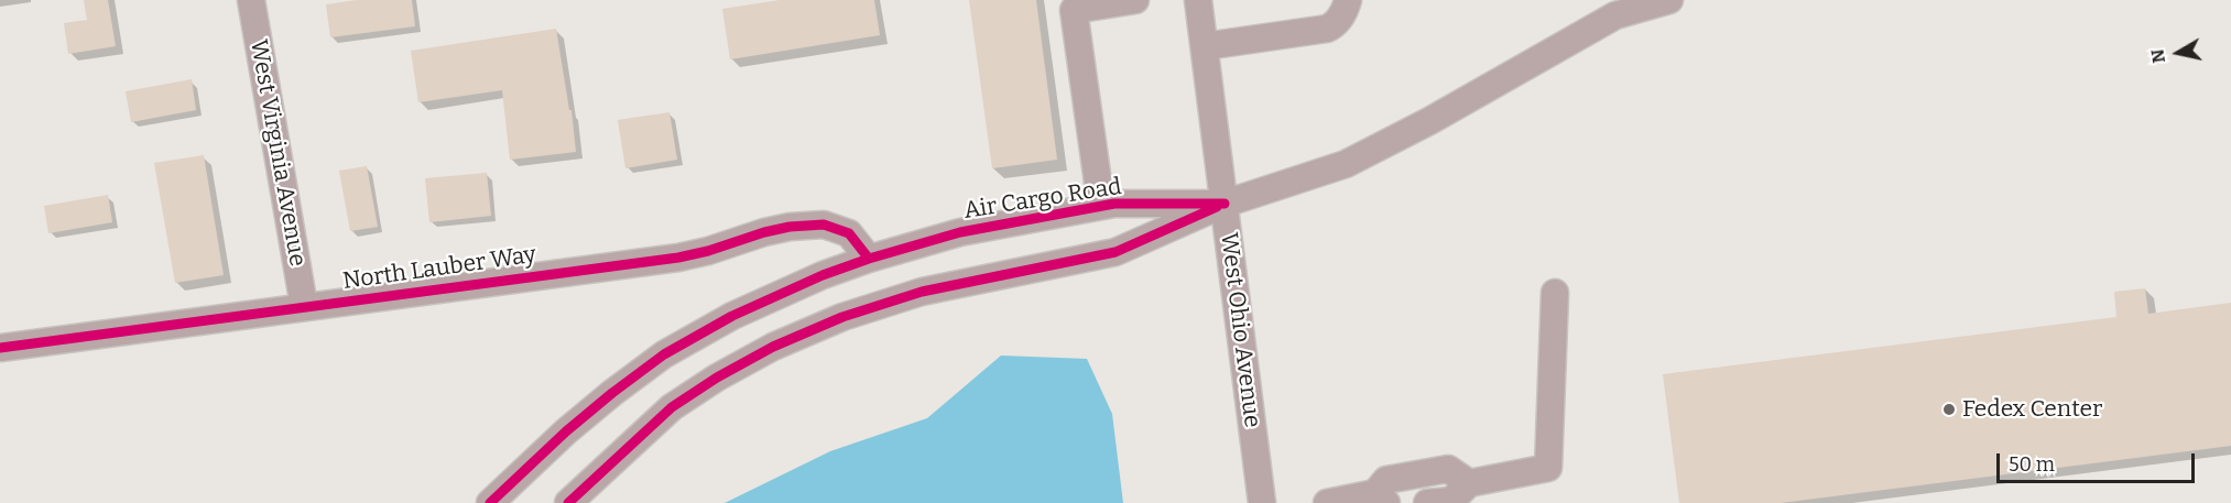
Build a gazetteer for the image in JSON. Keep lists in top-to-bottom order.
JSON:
{
  "streets": {
    "street": [
      "West Virginia Avenue",
      "Air Cargo Road",
      "North Lauber Way",
      "West Ohio Avenue"
    ]
  },
  "crossings": [
    ["West Virginia Avenue", "North Lauber Way"],
    ["Air Cargo Road", "North Lauber Way"],
    ["Air Cargo Road", "West Ohio Avenue"]
  ],
  "places": ["Fedex Center"],
  "scale_bar": "50 m",
  "north": "left"
}
